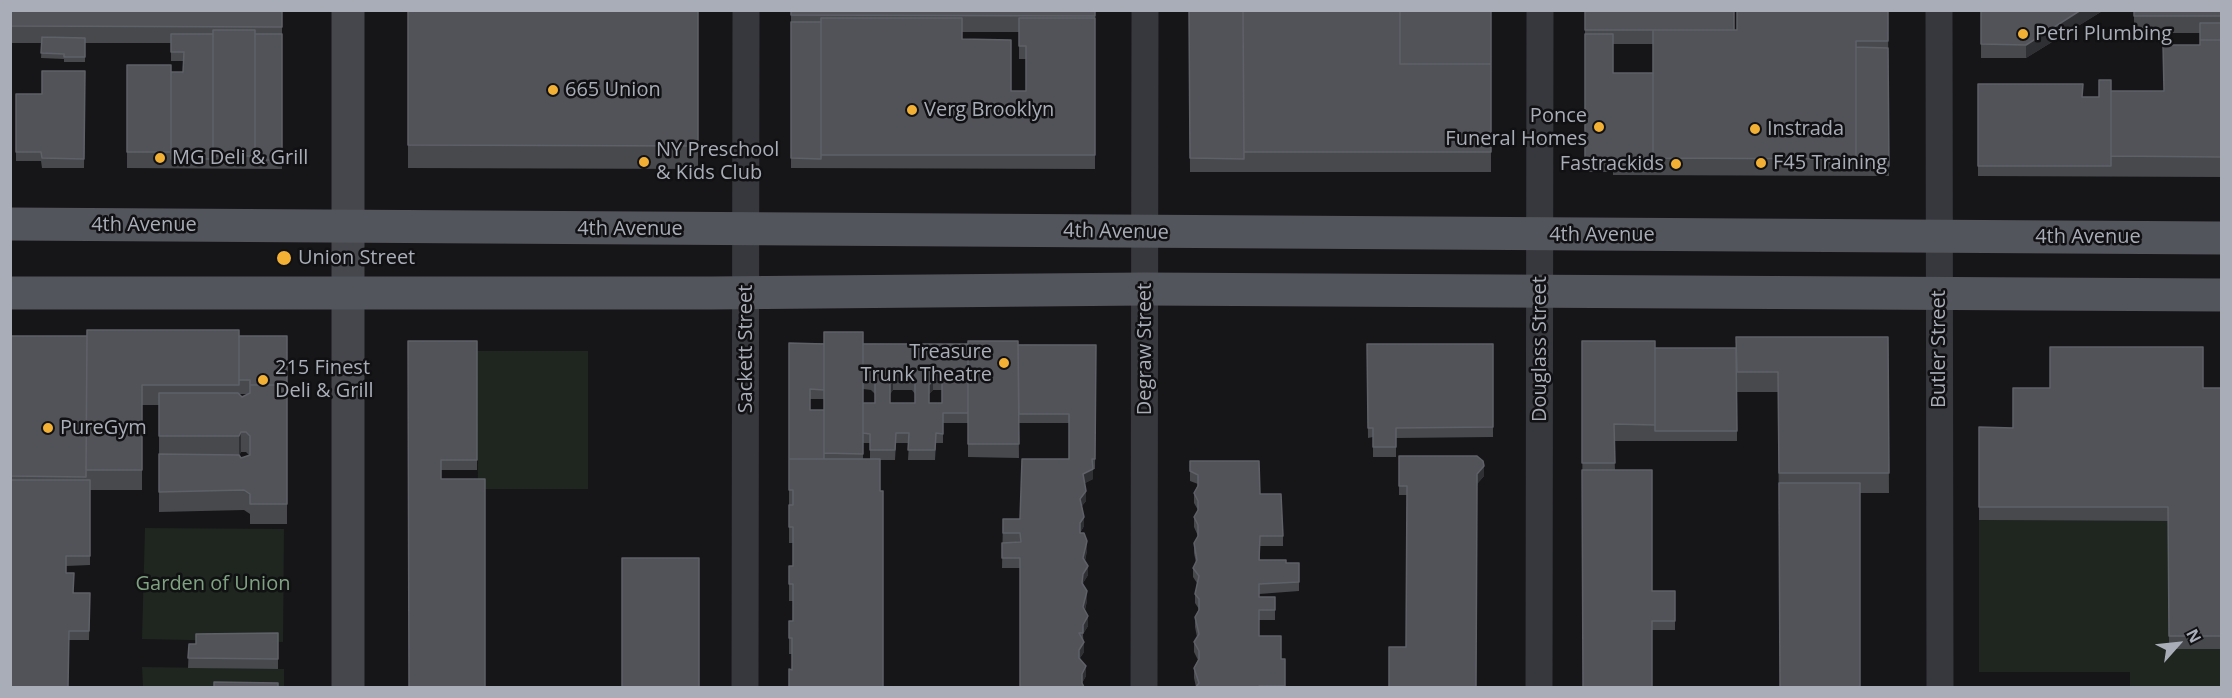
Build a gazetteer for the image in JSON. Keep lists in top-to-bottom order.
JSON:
{
  "streets": {
    "main road": ["4th Avenue"],
    "street": [
      "Sackett Street",
      "Degraw Street",
      "Douglass Street",
      "Butler Street"
    ]
  },
  "crossings": [
    ["4th Avenue", "Sackett Street"],
    ["4th Avenue", "Degraw Street"],
    ["4th Avenue", "Douglass Street"],
    ["4th Avenue", "Butler Street"]
  ],
  "parks": ["Garden of Union"],
  "places": [
    "Petri Plumbing",
    "665 Union",
    "Verg Brooklyn",
    "Ponce Funeral Homes",
    "Instrada",
    "MG Deli & Grill",
    "NY Preschool & Kids Club",
    "F45 Training",
    "Fastrackids",
    "Union Street",
    "Treasure Trunk Theatre",
    "215 Finest Deli & Grill",
    "PureGym"
  ],
  "north": "top right"
}
